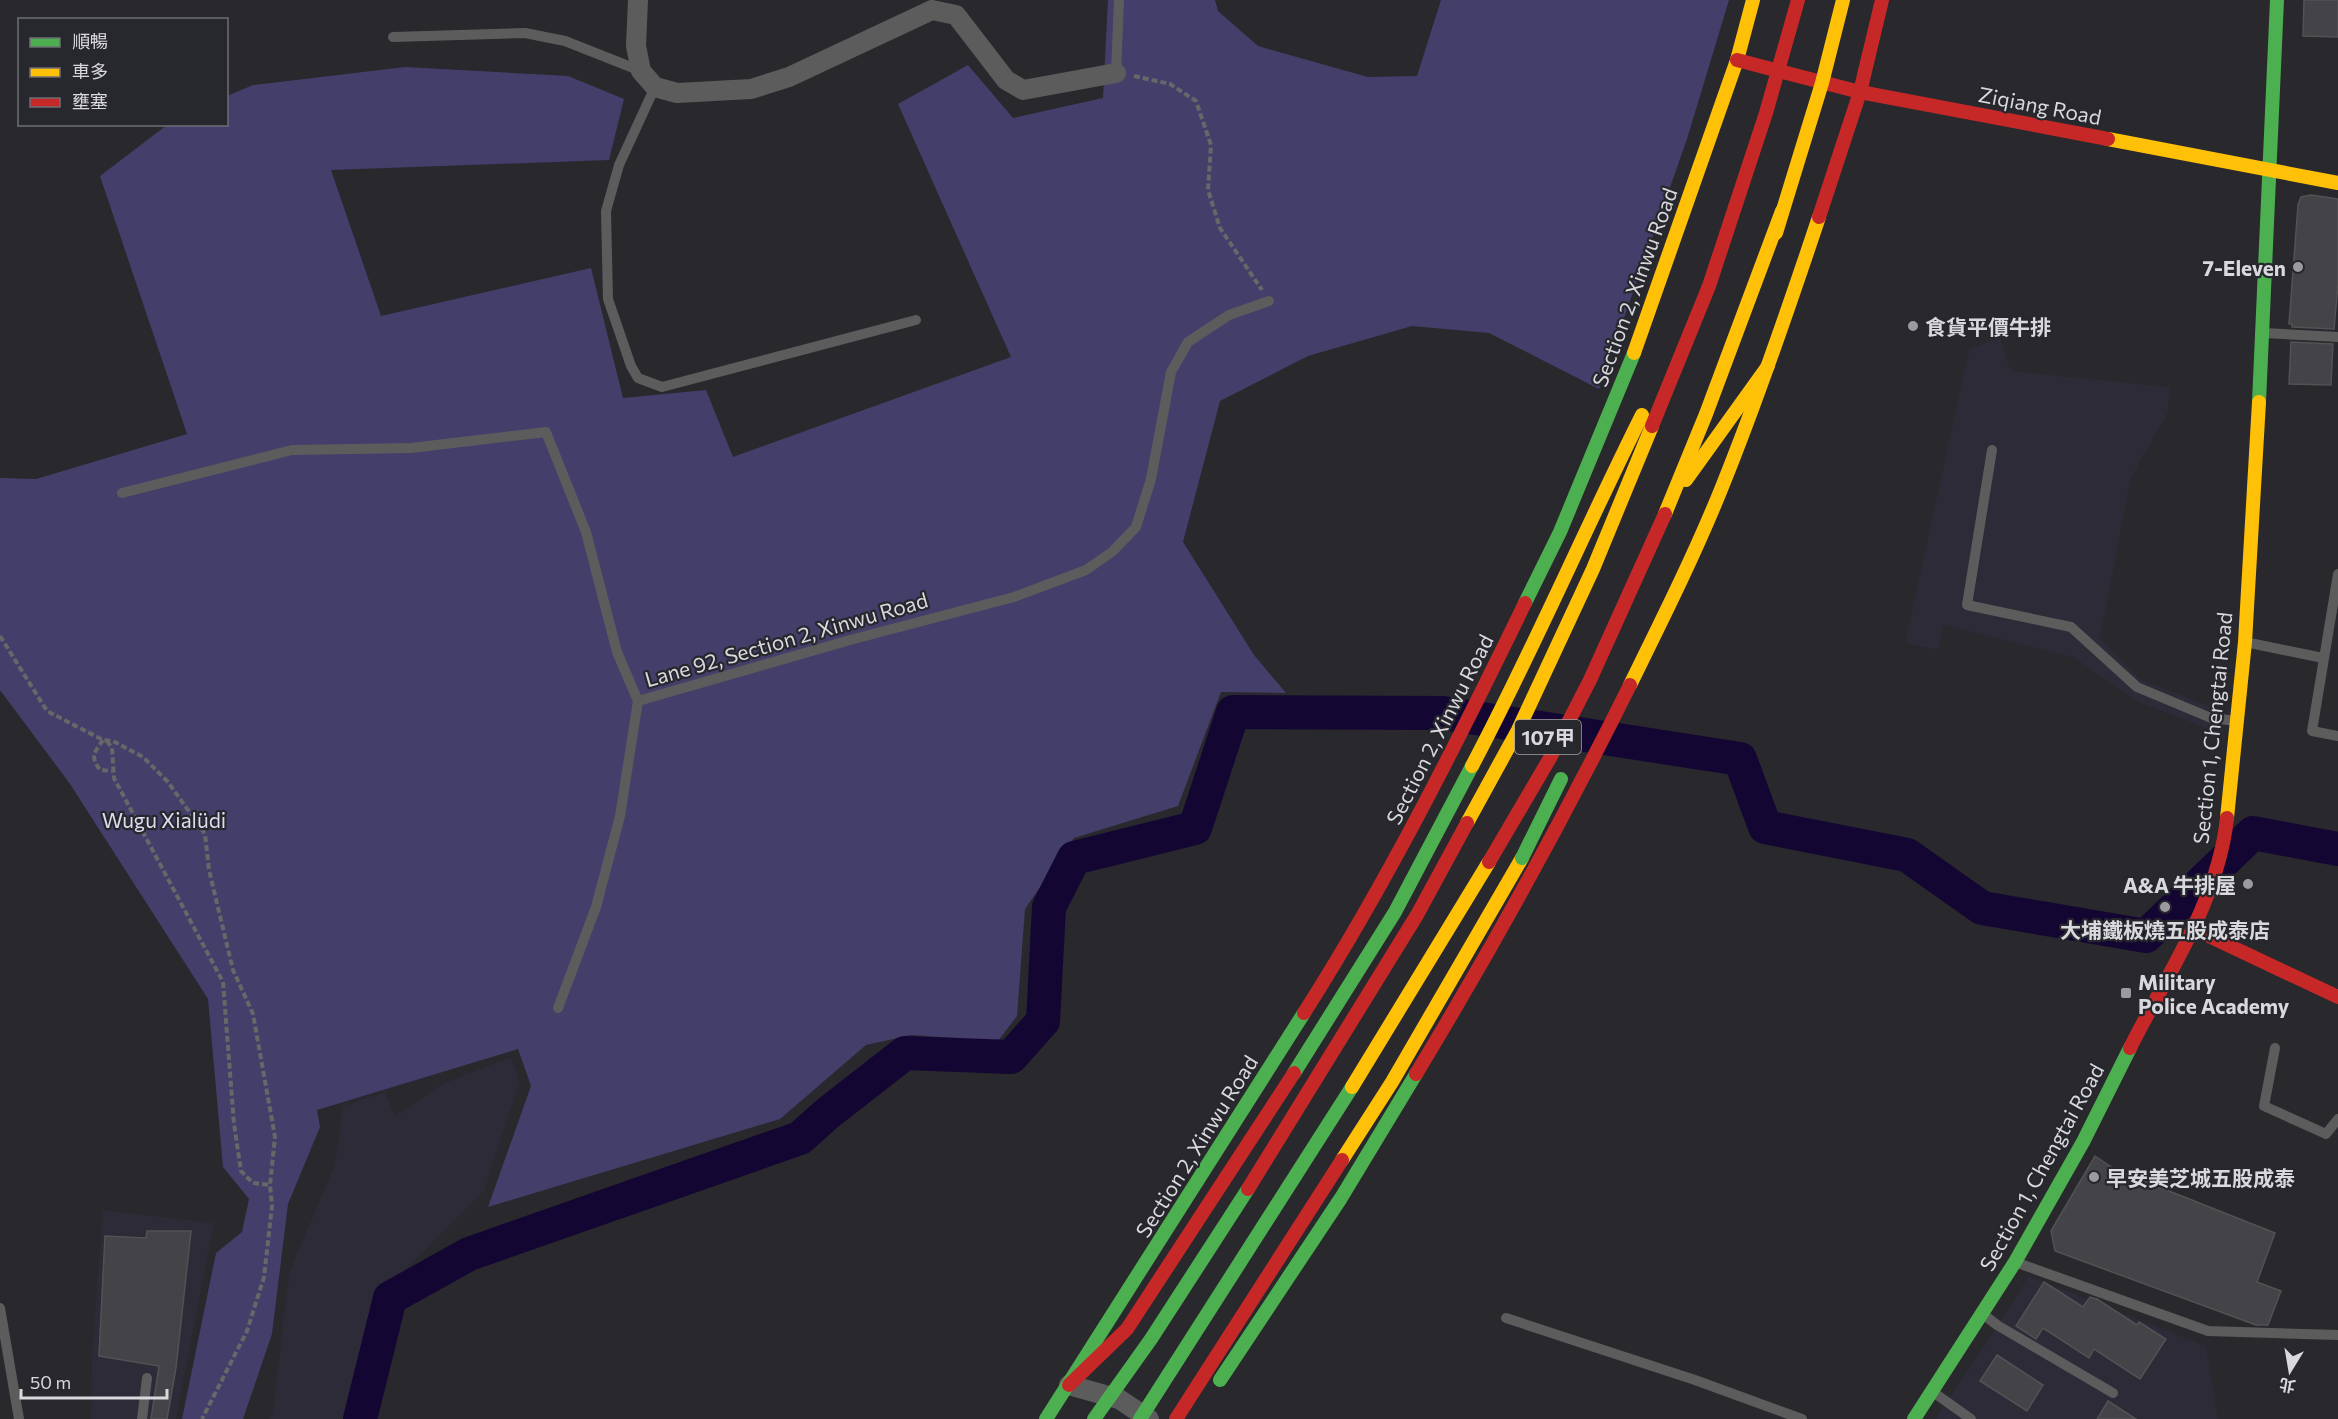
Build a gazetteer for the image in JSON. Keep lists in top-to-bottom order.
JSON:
{
  "streets": {
    "main road": [
      "Ziqiang Road",
      "Section 2, Xinwu Road",
      "Section 1, Chengtai Road",
      "107甲"
    ],
    "lane": ["Lane 92, Section 2, Xinwu Road"]
  },
  "crossings": [
    ["Ziqiang Road", "Section 2, Xinwu Road"],
    ["Ziqiang Road", "Section 1, Chengtai Road"],
    ["Ziqiang Road", "107甲"]
  ],
  "parks": ["Wugu Xialüdi"],
  "places": {
    "other": [
      "7-Eleven",
      "食貨平價牛排",
      "A&A 牛排屋",
      "大埔鐵板燒五股成泰店",
      "早安美芝城五股成泰"
    ],
    "transit": ["Military Police Academy"]
  },
  "legend": ["順暢", "車多", "壅塞"],
  "scale_bar": "50 m",
  "north": "bottom"
}
